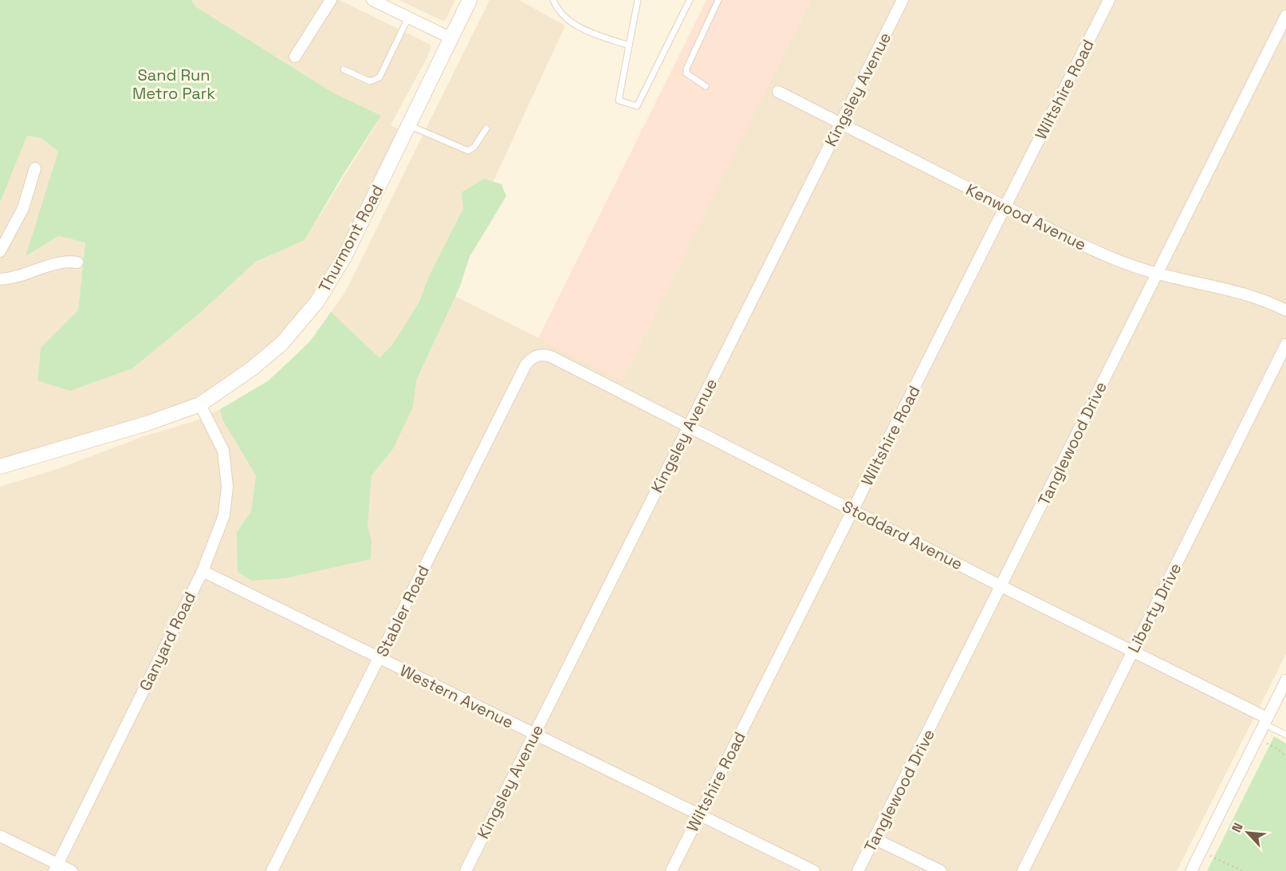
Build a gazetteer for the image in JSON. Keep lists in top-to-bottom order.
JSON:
{
  "streets": {
    "street": [
      "Kingsley Avenue",
      "Wiltshire Road",
      "Kenwood Avenue",
      "Thurmont Road",
      "Tanglewood Drive",
      "Stoddard Avenue",
      "Liberty Drive",
      "Stabler Road",
      "Ganyard Road",
      "Western Avenue"
    ]
  },
  "crossings": [
    ["Kingsley Avenue", "Kenwood Avenue"],
    ["Kingsley Avenue", "Stoddard Avenue"],
    ["Kingsley Avenue", "Western Avenue"],
    ["Wiltshire Road", "Kenwood Avenue"],
    ["Wiltshire Road", "Stoddard Avenue"],
    ["Wiltshire Road", "Western Avenue"],
    ["Kenwood Avenue", "Tanglewood Drive"],
    ["Thurmont Road", "Ganyard Road"],
    ["Tanglewood Drive", "Stoddard Avenue"],
    ["Stoddard Avenue", "Liberty Drive"],
    ["Stoddard Avenue", "Stabler Road"],
    ["Stabler Road", "Western Avenue"],
    ["Ganyard Road", "Western Avenue"]
  ],
  "parks": ["Sand Run Metro Park"],
  "north": "top left"
}
